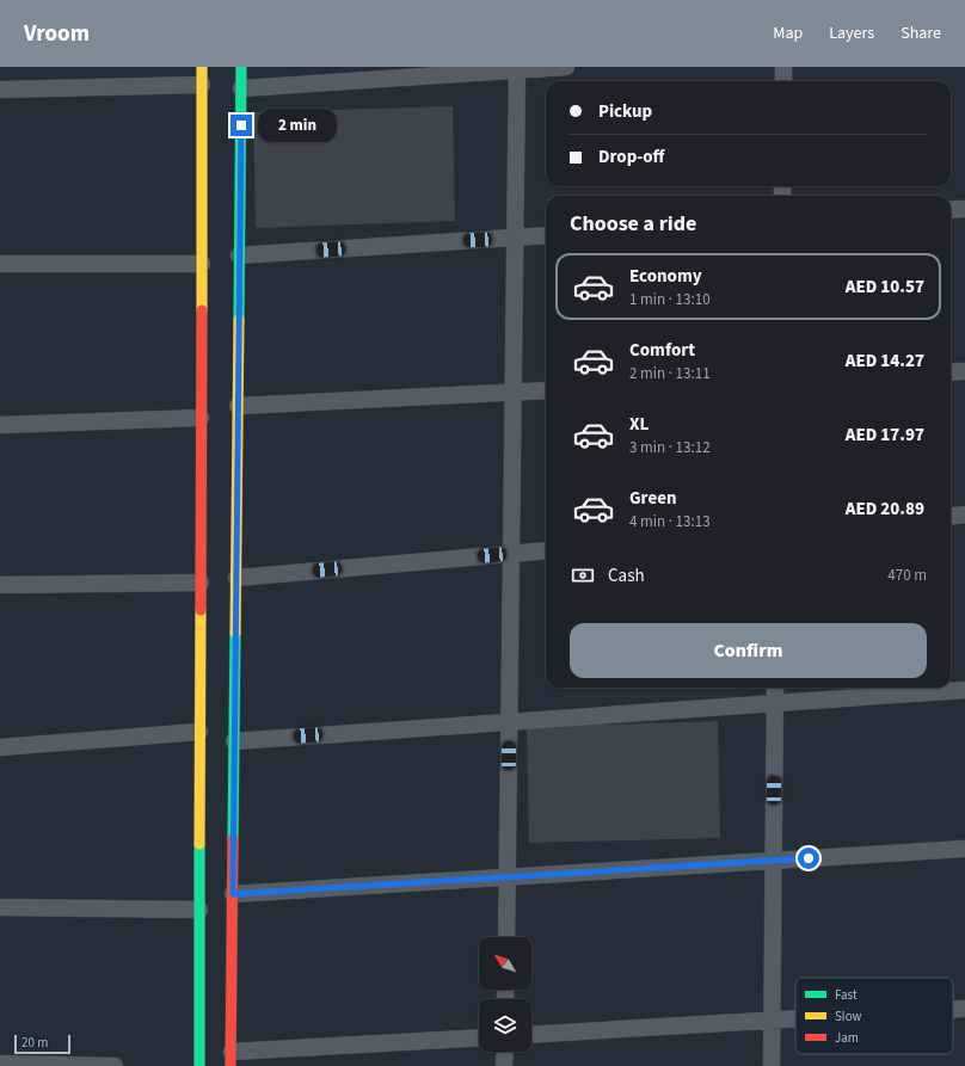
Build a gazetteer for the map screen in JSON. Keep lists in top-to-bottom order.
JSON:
{
  "legend": ["Fast", "Slow", "Jam"],
  "scale_bar": "20 m",
  "north": "top left",
  "page": {
    "header": "Vroom",
    "nav": ["Map", "Layers", "Share"],
    "banner": ["Pickup", "Drop-off"],
    "bubble": "2 min",
    "heading": "Choose a ride",
    "list": [
      {
        "name": "Economy",
        "note": "1 min · 13:10",
        "value": "AED 10.57"
      },
      {
        "name": "Comfort",
        "note": "2 min · 13:11",
        "value": "AED 14.27"
      },
      {
        "name": "XL",
        "note": "3 min · 13:12",
        "value": "AED 17.97"
      },
      {
        "name": "Green",
        "note": "4 min · 13:13",
        "value": "AED 20.89"
      }
    ],
    "pay": ["Cash", "470 m"],
    "buttons": "Confirm",
    "scale": "20 m"
  }
}
